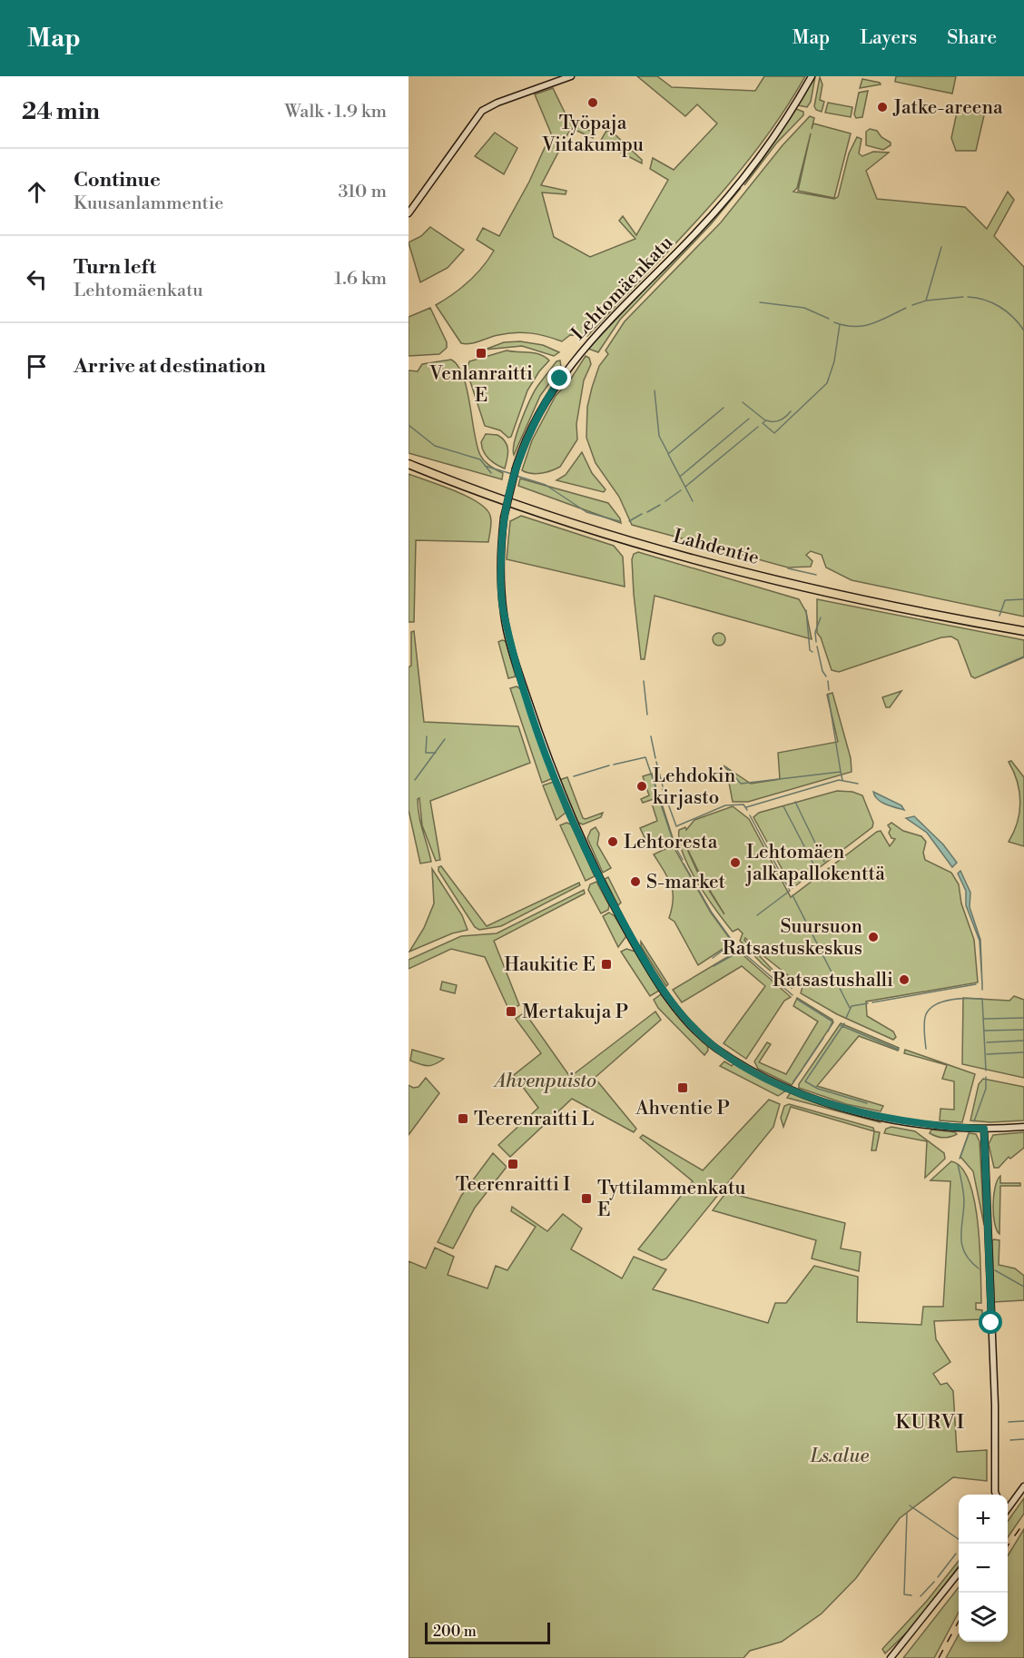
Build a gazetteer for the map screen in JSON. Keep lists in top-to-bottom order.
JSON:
{
  "streets": {
    "highway": ["Lahdentie"],
    "street": ["Lehtomäenkatu"]
  },
  "districts": ["KURVI"],
  "parks": ["Ahvenpuisto", "Ls.alue"],
  "places": {
    "other": [
      "Työpaja Viitakumpu",
      "Jatke-areena",
      "Lehdokin kirjasto",
      "Lehtoresta",
      "Lehtomäen jalkapallokenttä",
      "S-market",
      "Suursuon Ratsastuskeskus",
      "Ratsastushalli"
    ],
    "transit": [
      "Venlanraitti E",
      "Haukitie E",
      "Mertakuja P",
      "Ahventie P",
      "Teerenraitti L",
      "Teerenraitti I",
      "Tyttilammenkatu E"
    ]
  },
  "scale_bar": "200 m",
  "page": {
    "header": "Map",
    "nav": ["Map", "Layers", "Share"],
    "heading": ["24 min", "Walk · 1.9 km"],
    "list": [
      ["Continue", "Kuusanlammentie", "310 m"],
      ["Turn left", "Lehtomäenkatu", "1.6 km"],
      "Arrive at destination"
    ],
    "map_buttons": ["+", "−"],
    "scale": "200 m"
  }
}
